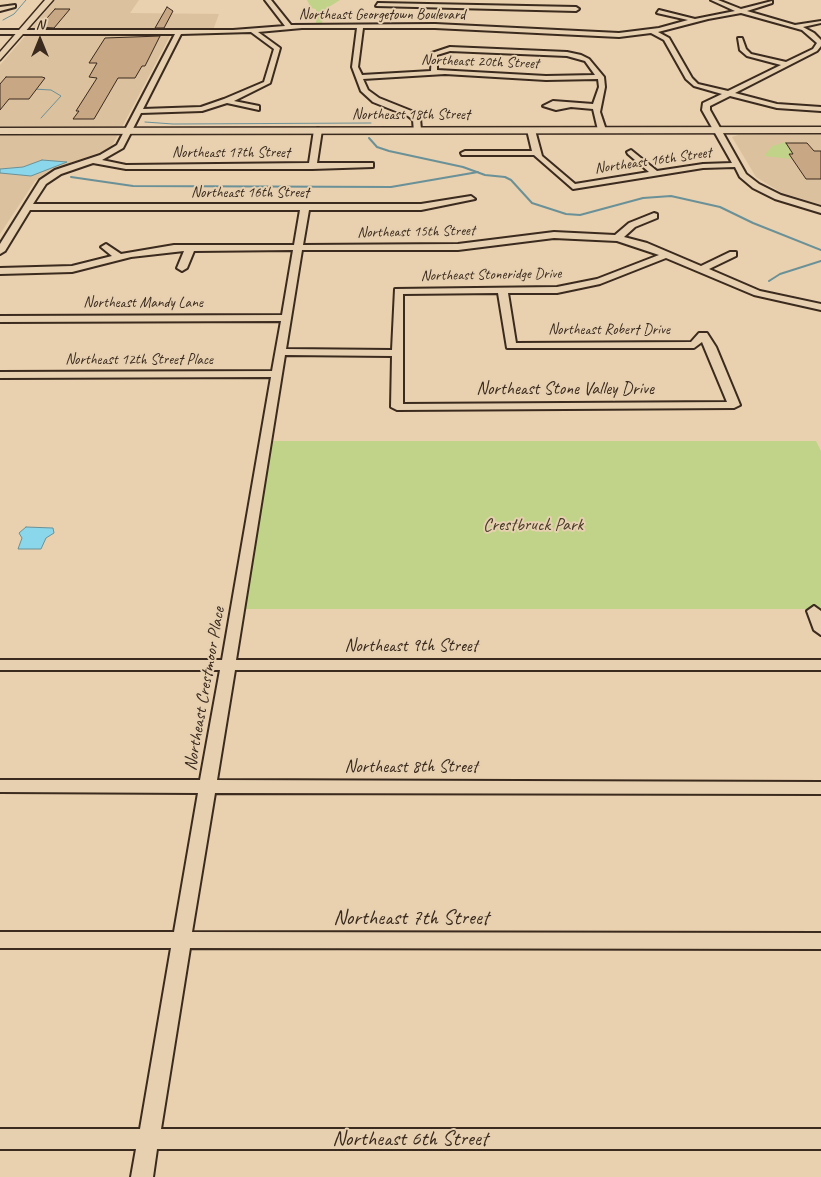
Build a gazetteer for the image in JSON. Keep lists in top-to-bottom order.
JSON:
{
  "streets": {
    "main road": ["Northeast 18th Street"],
    "street": [
      "Northeast Georgetown Boulevard",
      "Northeast 20th Street",
      "Northeast 17th Street",
      "Northeast 16th Street",
      "Northeast 15th Street",
      "Northeast Stoneridge Drive",
      "Northeast Mandy Lane",
      "Northeast Robert Drive",
      "Northeast 12th Street Place",
      "Northeast Stone Valley Drive",
      "Northeast 9th Street",
      "Northeast Crestmoor Place",
      "Northeast 8th Street",
      "Northeast 7th Street",
      "Northeast 6th Street"
    ]
  },
  "crossings": [
    ["Northeast 16th Street", "Northeast Crestmoor Place"],
    ["Northeast 15th Street", "Northeast Stoneridge Drive"],
    ["Northeast 15th Street", "Northeast Crestmoor Place"],
    ["Northeast Mandy Lane", "Northeast Crestmoor Place"],
    ["Northeast Robert Drive", "Northeast Stone Valley Drive"],
    ["Northeast 12th Street Place", "Northeast Crestmoor Place"],
    ["Northeast 9th Street", "Northeast Crestmoor Place"],
    ["Northeast Crestmoor Place", "Northeast 8th Street"],
    ["Northeast Crestmoor Place", "Northeast 7th Street"],
    ["Northeast Crestmoor Place", "Northeast 6th Street"]
  ],
  "parks": ["Crestbruck Park"],
  "north": "top"
}
